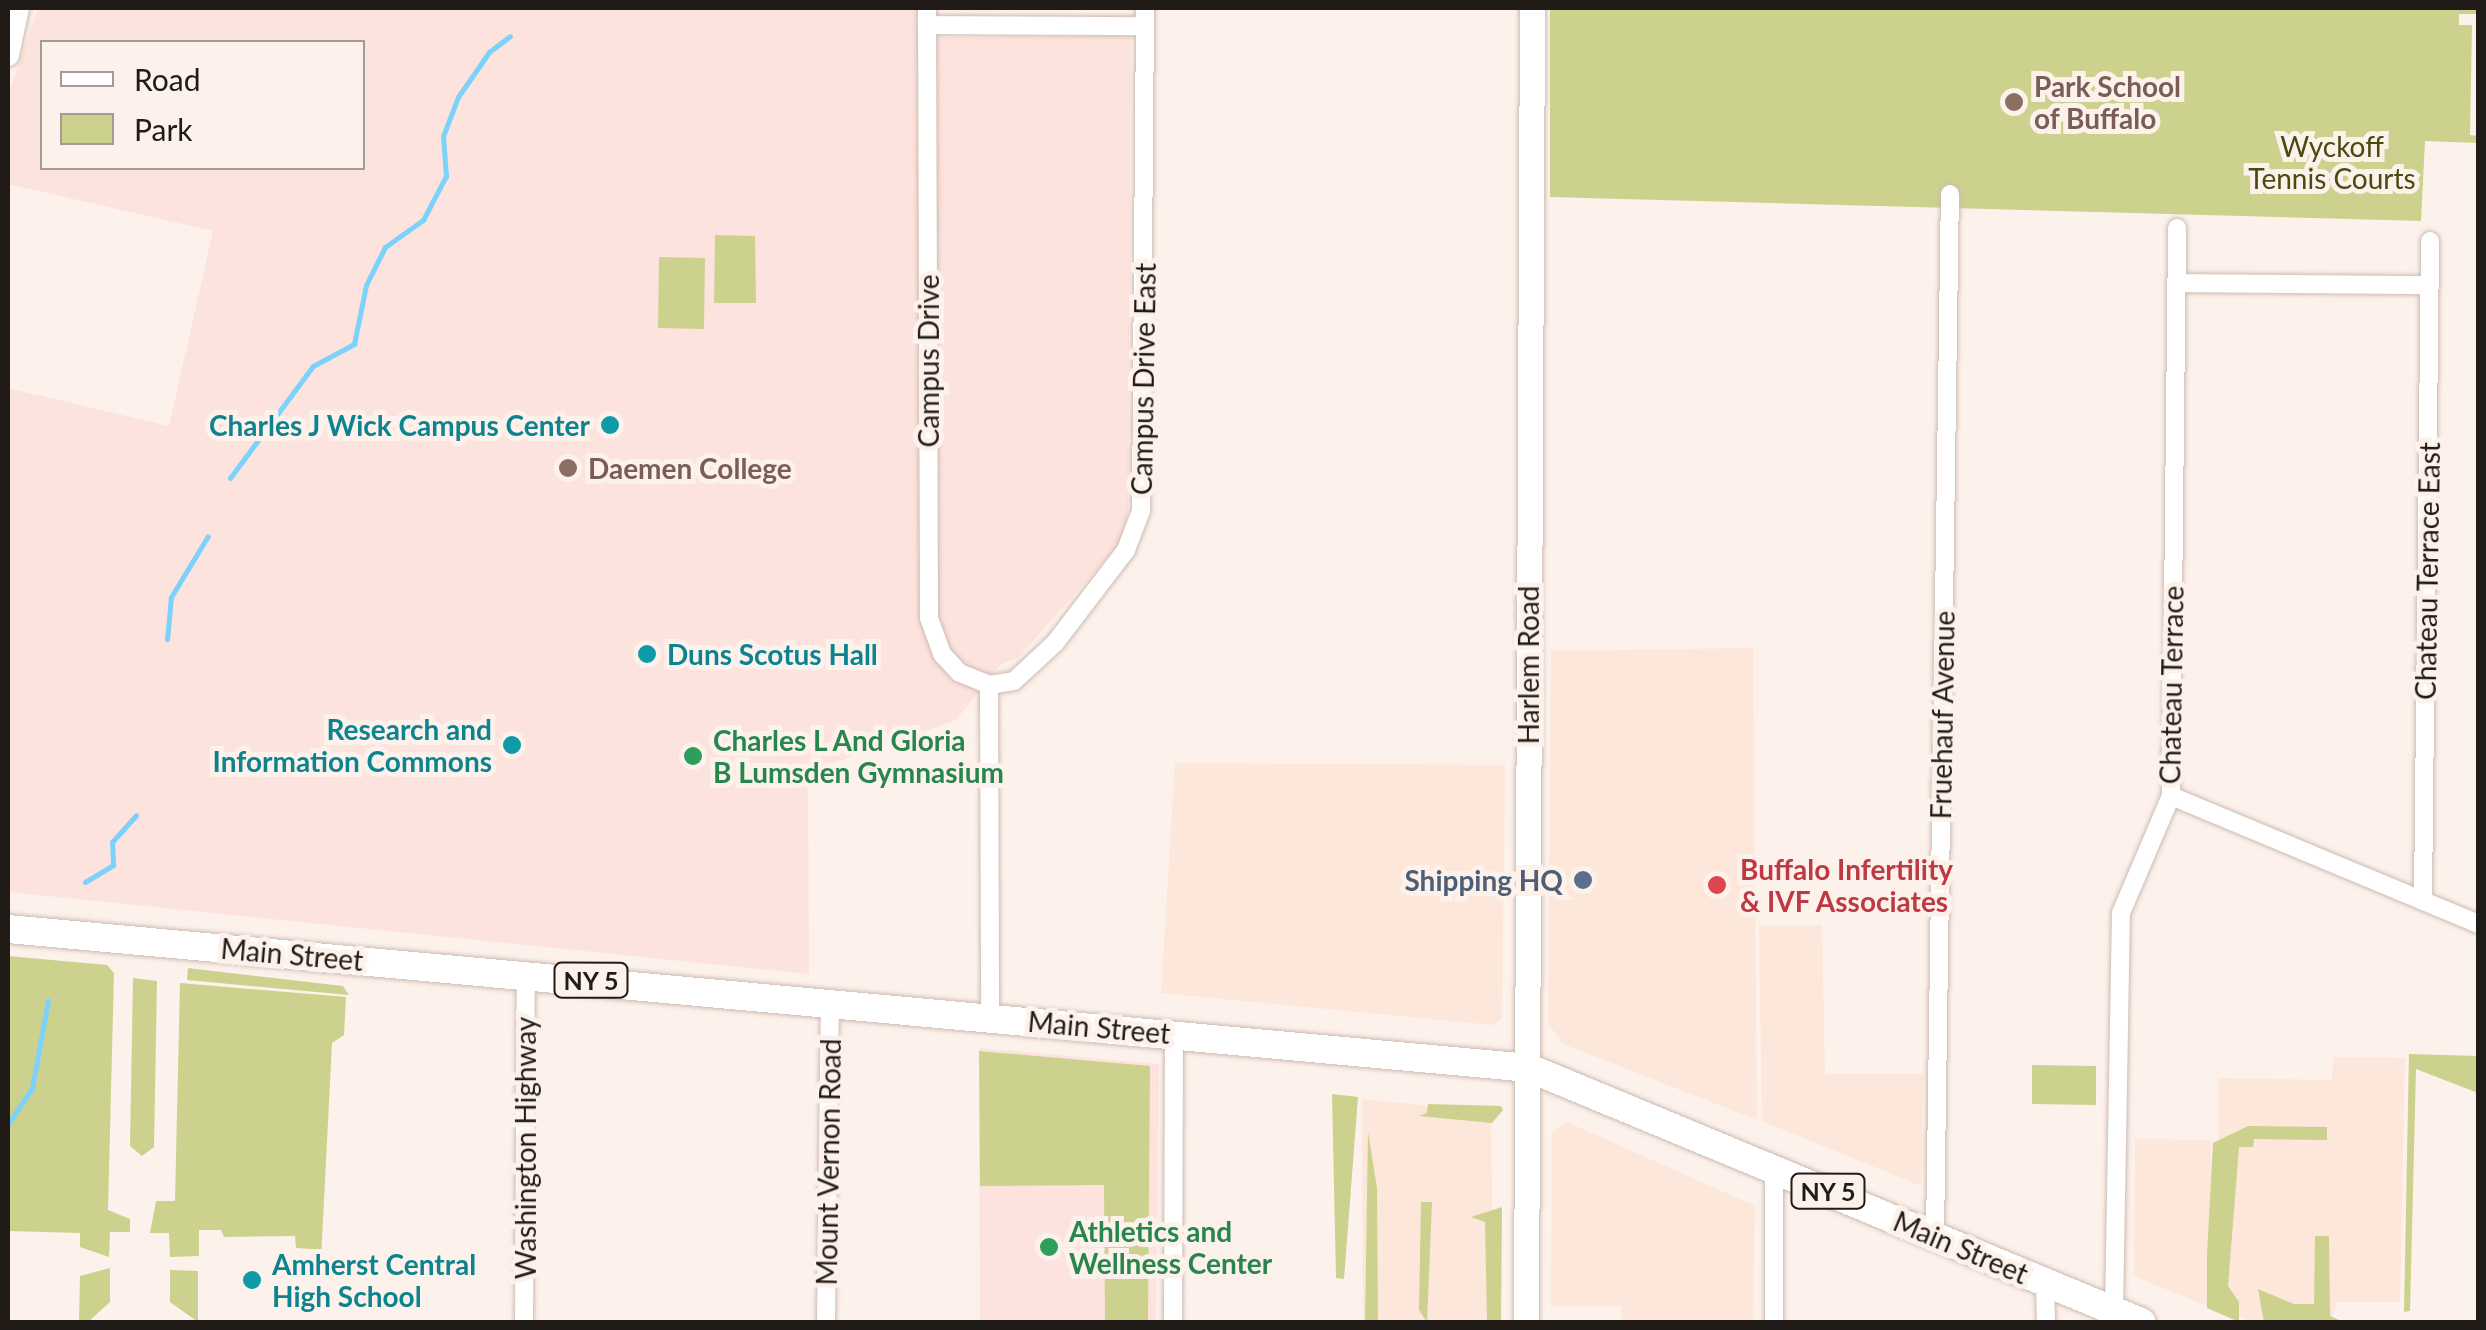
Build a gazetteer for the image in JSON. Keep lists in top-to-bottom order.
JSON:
{
  "streets": {
    "main road": ["Harlem Road", "Main Street", "NY 5"],
    "street": [
      "Campus Drive",
      "Campus Drive East",
      "Chateau Terrace East",
      "Chateau Terrace",
      "Fruehauf Avenue",
      "Washington Highway",
      "Mount Vernon Road"
    ]
  },
  "crossings": [
    ["Campus Drive", "Campus Drive East"],
    ["Harlem Road", "Main Street"],
    ["Chateau Terrace", "Main Street"],
    ["Fruehauf Avenue", "Main Street"],
    ["Main Street", "Washington Highway"],
    ["Main Street", "Mount Vernon Road"]
  ],
  "parks": ["Wyckoff Tennis Courts"],
  "places": [
    "Park School of Buffalo",
    "Charles J Wick Campus Center",
    "Daemen College",
    "Duns Scotus Hall",
    "Research and Information Commons",
    "Charles L And Gloria B Lumsden Gymnasium",
    "Shipping HQ",
    "Buffalo Infertility & IVF Associates",
    "Athletics and Wellness Center",
    "Amherst Central High School"
  ],
  "legend": ["Road", "Park"]
}
